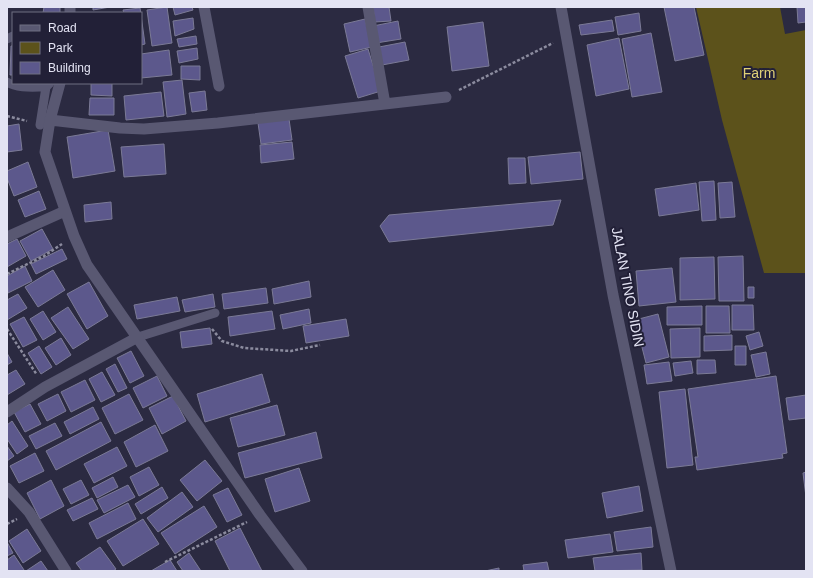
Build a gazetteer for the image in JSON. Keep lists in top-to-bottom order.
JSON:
{
  "streets": {
    "street": ["JALAN TINO SIDIN"]
  },
  "parks": ["Farm"],
  "legend": ["Road", "Park", "Building"]
}
